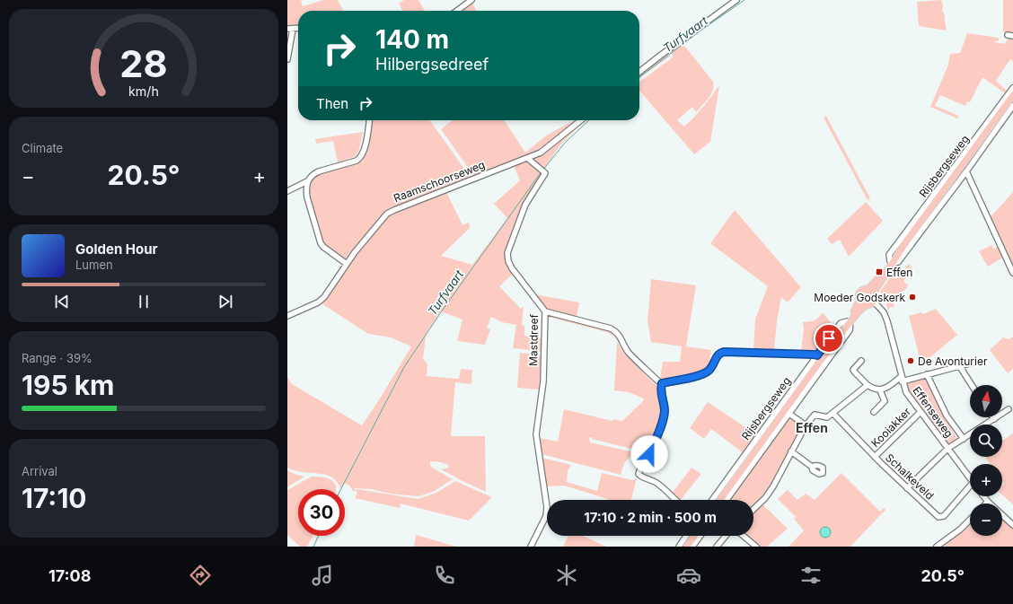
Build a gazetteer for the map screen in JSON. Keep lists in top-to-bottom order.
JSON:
{
  "streets": {
    "main road": ["Rijsbergseweg"],
    "street": [
      "Raamschoorseweg",
      "Mastdreef",
      "Effenseweg",
      "Kooiakker",
      "Schalkeveld"
    ]
  },
  "crossings": [
    ["Rijsbergseweg", "Effenseweg"],
    ["Raamschoorseweg", "Mastdreef"],
    ["Effenseweg", "Kooiakker"],
    ["Kooiakker", "Schalkeveld"]
  ],
  "districts": ["Effen"],
  "water": ["Turfvaart"],
  "places": {
    "transit": ["Effen"],
    "other": ["Moeder Godskerk", "De Avonturier"]
  },
  "north": "top",
  "page": {
    "turn": ["140 m", "Hilbergsedreef"],
    "then": "Then",
    "tile": [
      "Climate",
      ["Range · 39%", "195 km"],
      ["Arrival", "17:10"]
    ],
    "heat": ["−", "20.5°", "+"],
    "song": ["Golden Hour", "Lumen"],
    "map_buttons": ["+", "−"],
    "limit": "30",
    "trip": "17:10 · 2 min · 500 m",
    "tabs": ["17:08", "20.5°"],
    "gauge": ["28", "km/h"]
  }
}
